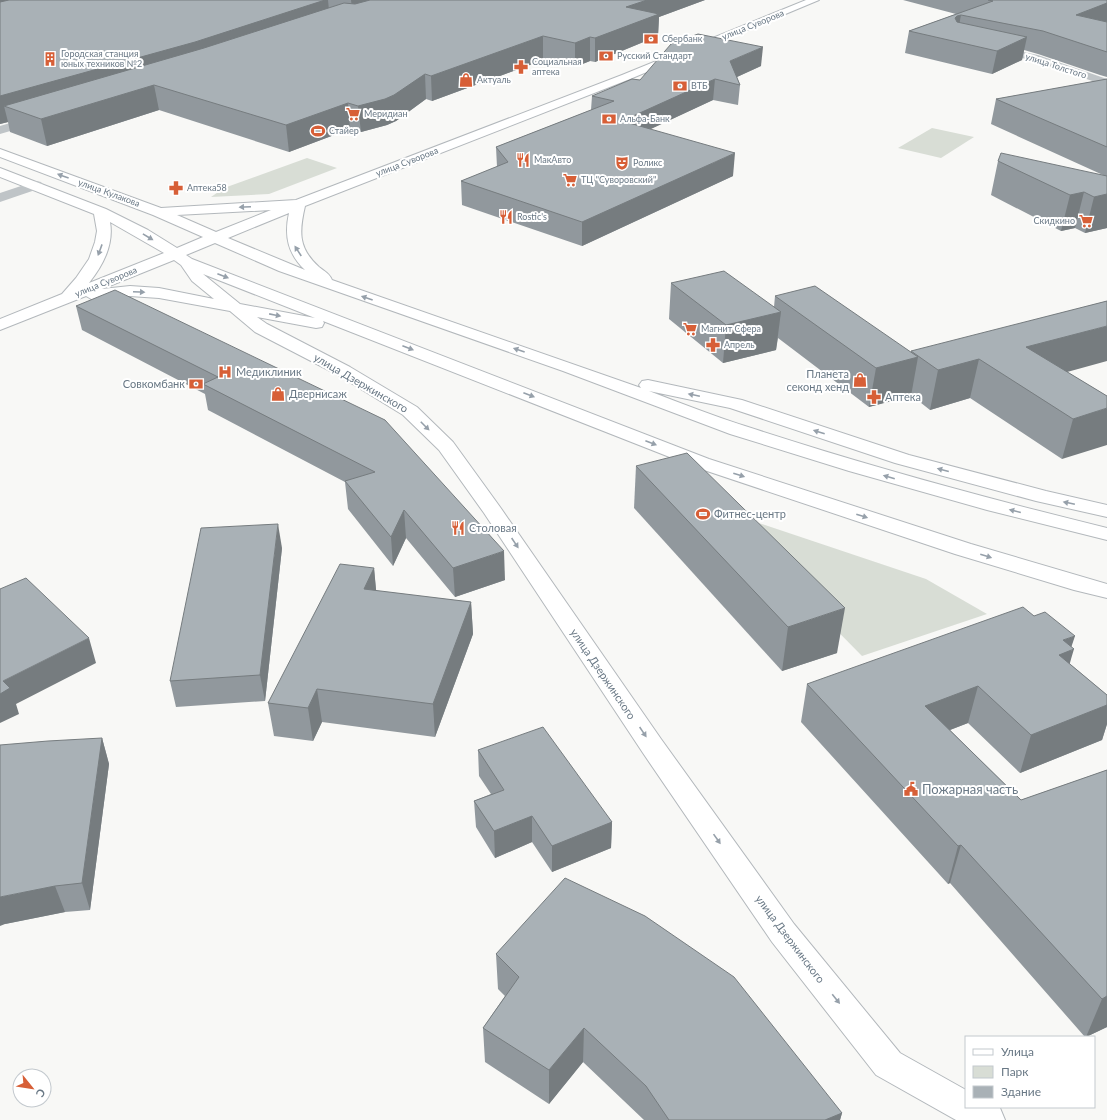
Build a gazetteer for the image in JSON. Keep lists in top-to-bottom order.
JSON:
{
  "streets": {
    "main road": ["улица Суворова", "улица Кулакова", "улица Дзержинского"],
    "street": ["улица Толстого"]
  },
  "crossings": [
    ["улица Суворова", "улица Кулакова"],
    ["улица Суворова", "улица Дзержинского"],
    ["улица Кулакова", "улица Дзержинского"]
  ],
  "one_way": ["улица Дзержинского"],
  "places": {
    "bank": [
      "Сбербанк",
      "Русский Стандарт",
      "ВТБ",
      "Альфа-Банк",
      "Совкомбанк"
    ],
    "building": ["Городская станция юных техников №2"],
    "pharmacy": [
      "Социальная аптека",
      "Аптека58",
      "Апрель",
      "Аптека"
    ],
    "shop": ["Актуаль", "Планета секонд хенд", "Двернисаж"],
    "supermarket": [
      "Меридиан",
      "ТЦ \"Суворовский\"",
      "Скидкино",
      "Магнит Сфера"
    ],
    "sports": ["Стайер", "Фитнес-центр"],
    "restaurant": ["МакАвто", "Rostic's", "Столовая"],
    "theatre": ["Роликс"],
    "hospital": ["Медиклиник"],
    "public building": ["Пожарная часть"]
  },
  "legend": ["Улица", "Парк", "Здание"],
  "north": "bottom right"
}
